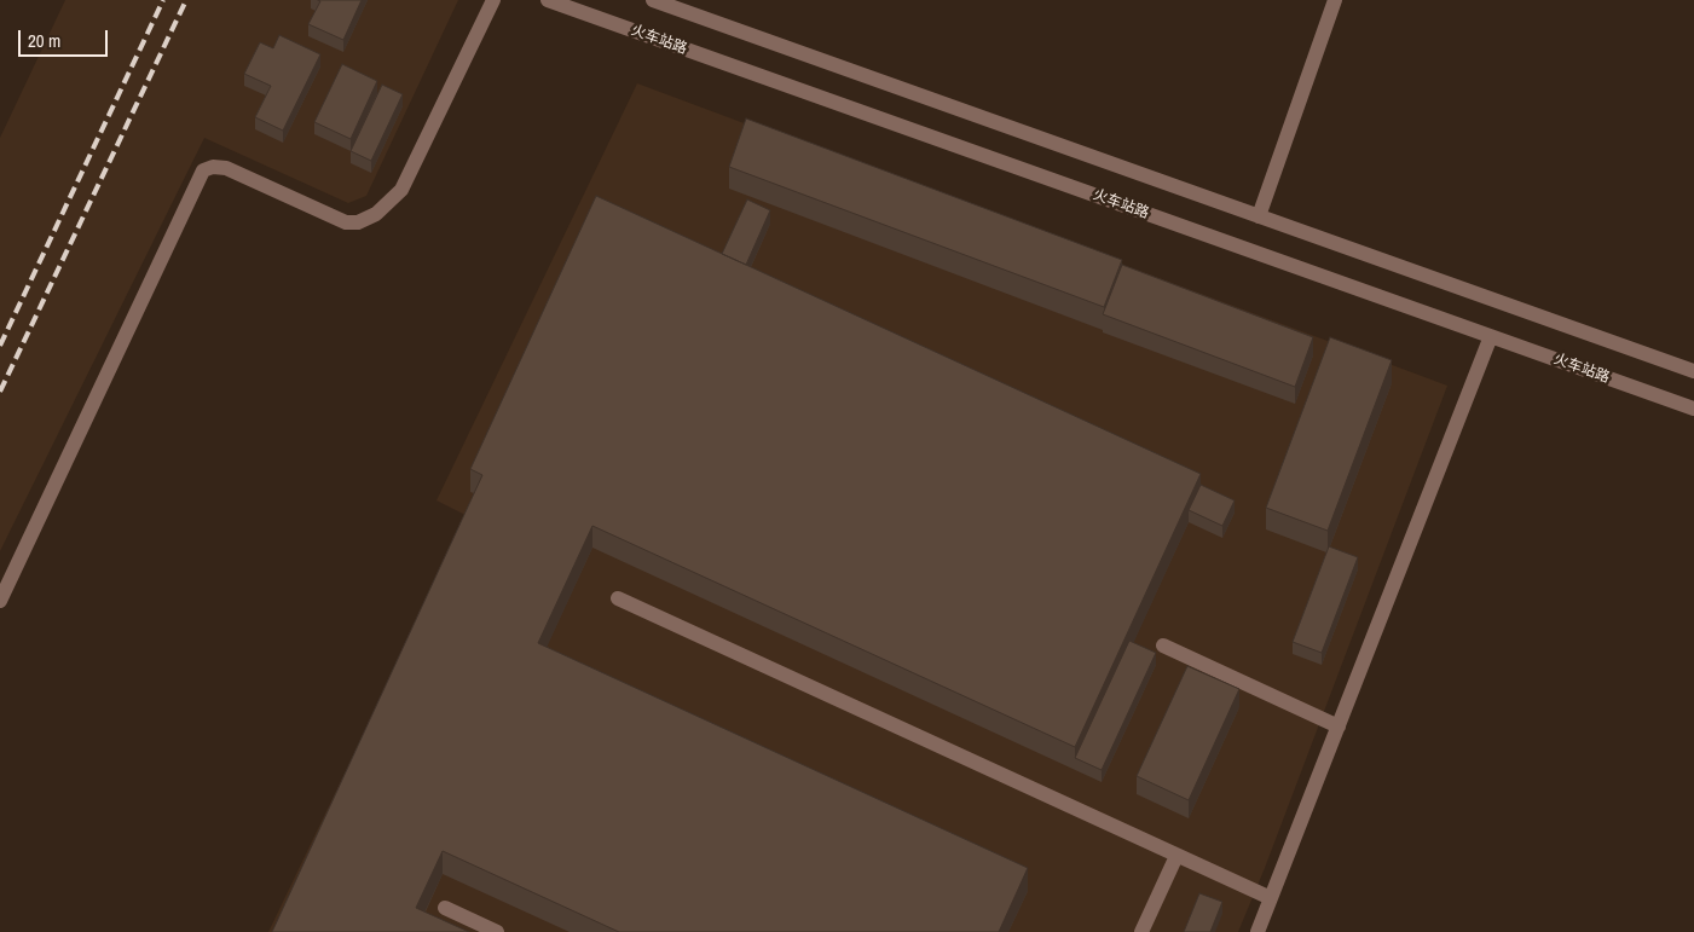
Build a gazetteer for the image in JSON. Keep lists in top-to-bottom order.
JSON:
{
  "streets": {
    "street": ["火车站路"]
  },
  "scale_bar": "20 m"
}
